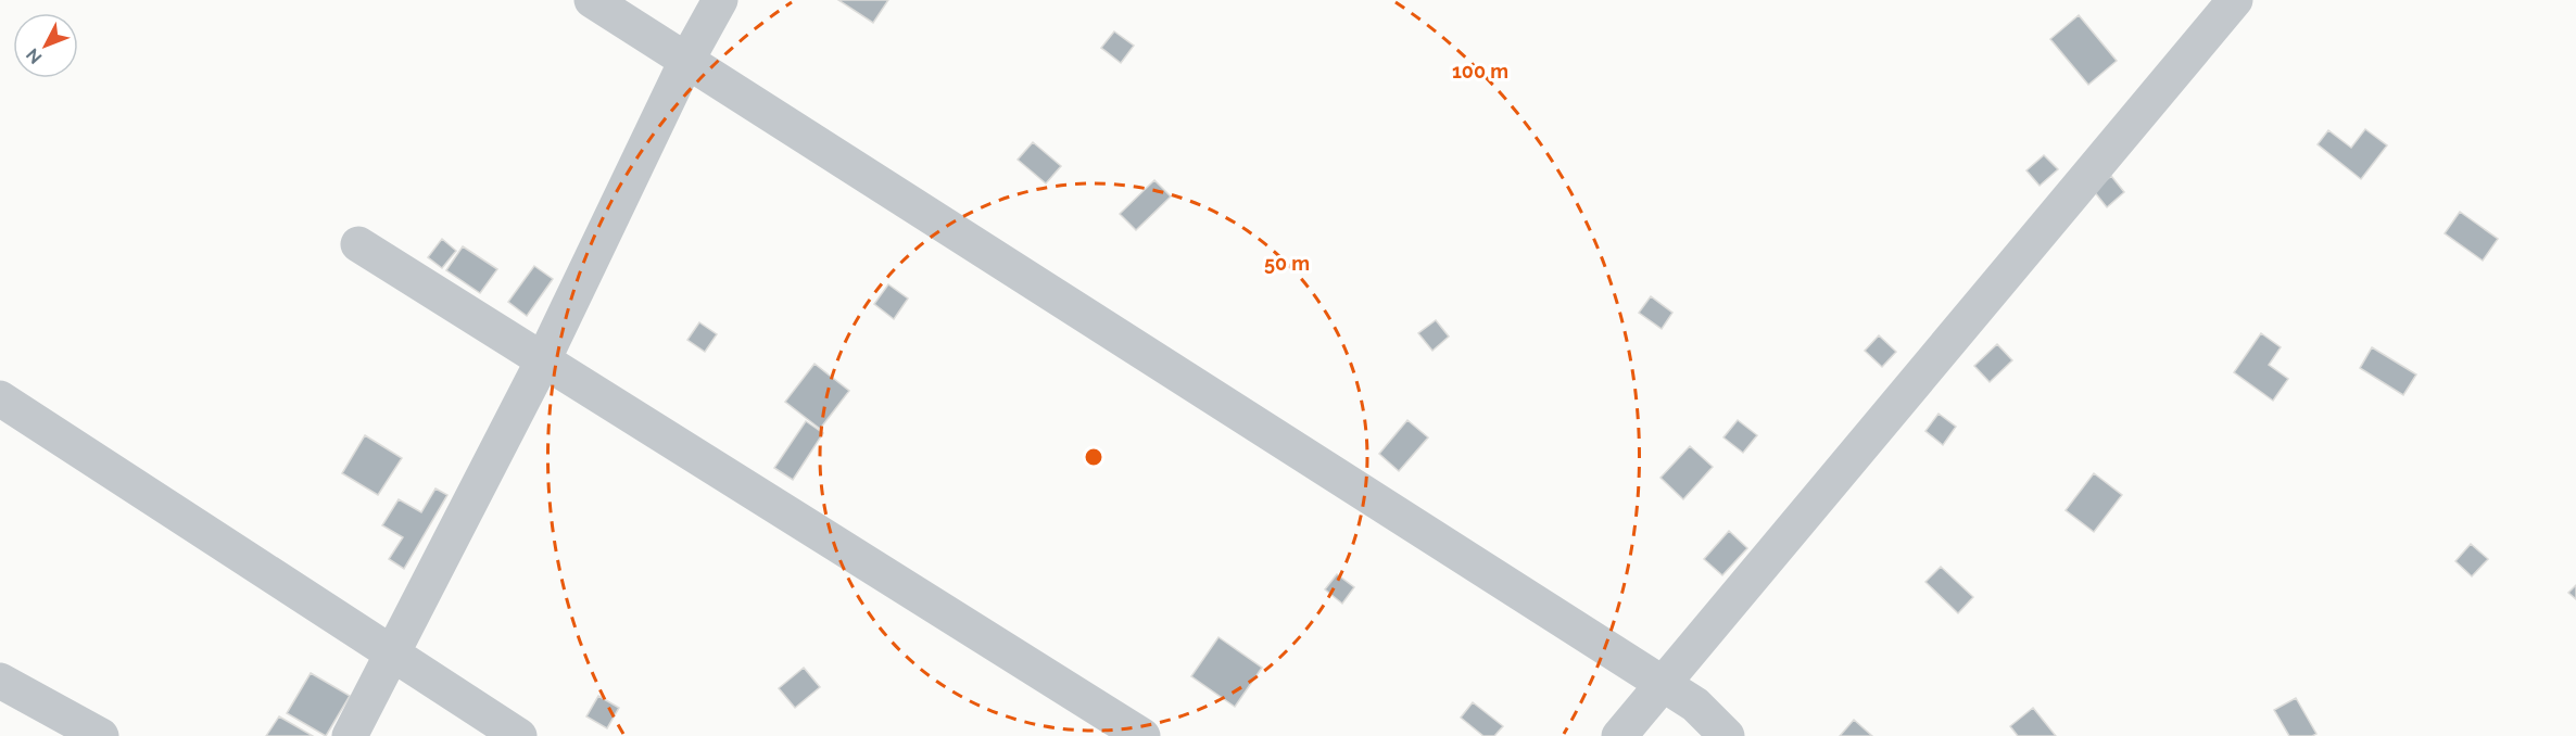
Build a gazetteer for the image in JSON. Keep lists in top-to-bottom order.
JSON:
{
  "north": "bottom left",
  "rings": ["100 m", "50 m"]
}
